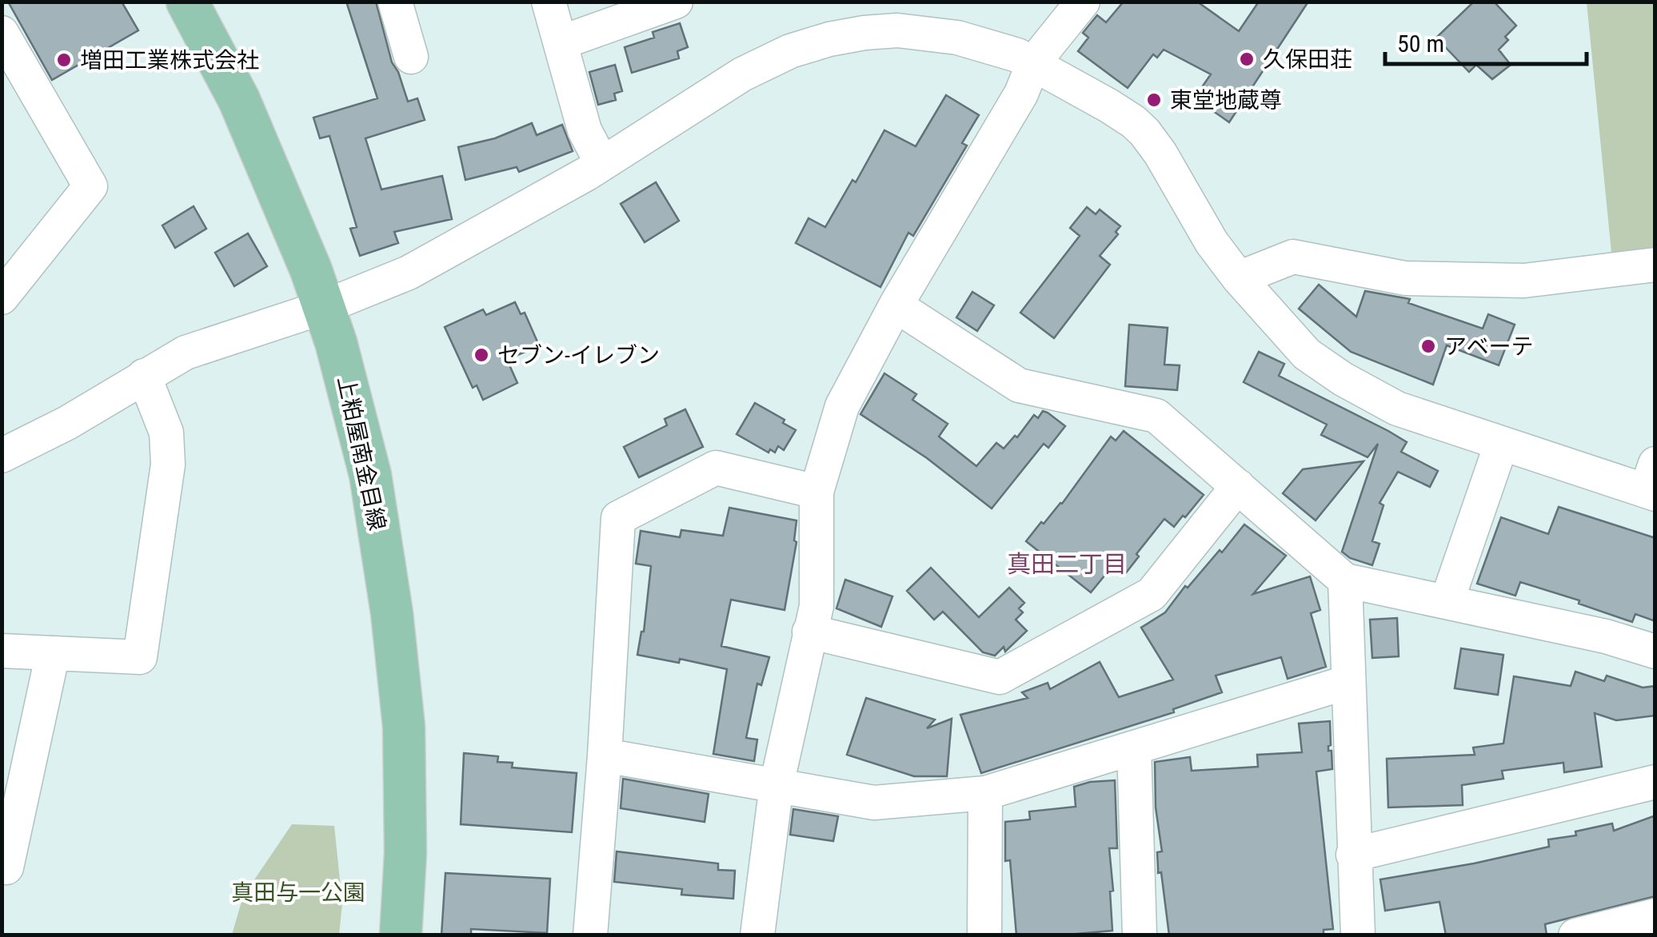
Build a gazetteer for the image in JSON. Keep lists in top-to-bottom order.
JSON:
{
  "streets": {
    "main road": ["上粕屋南金目線"]
  },
  "districts": ["真田二丁目"],
  "parks": ["真田与一公園"],
  "places": [
    "久保田荘",
    "増田工業株式会社",
    "東堂地蔵尊",
    "アベーテ",
    "セブン-イレブン"
  ],
  "scale_bar": "50 m"
}
